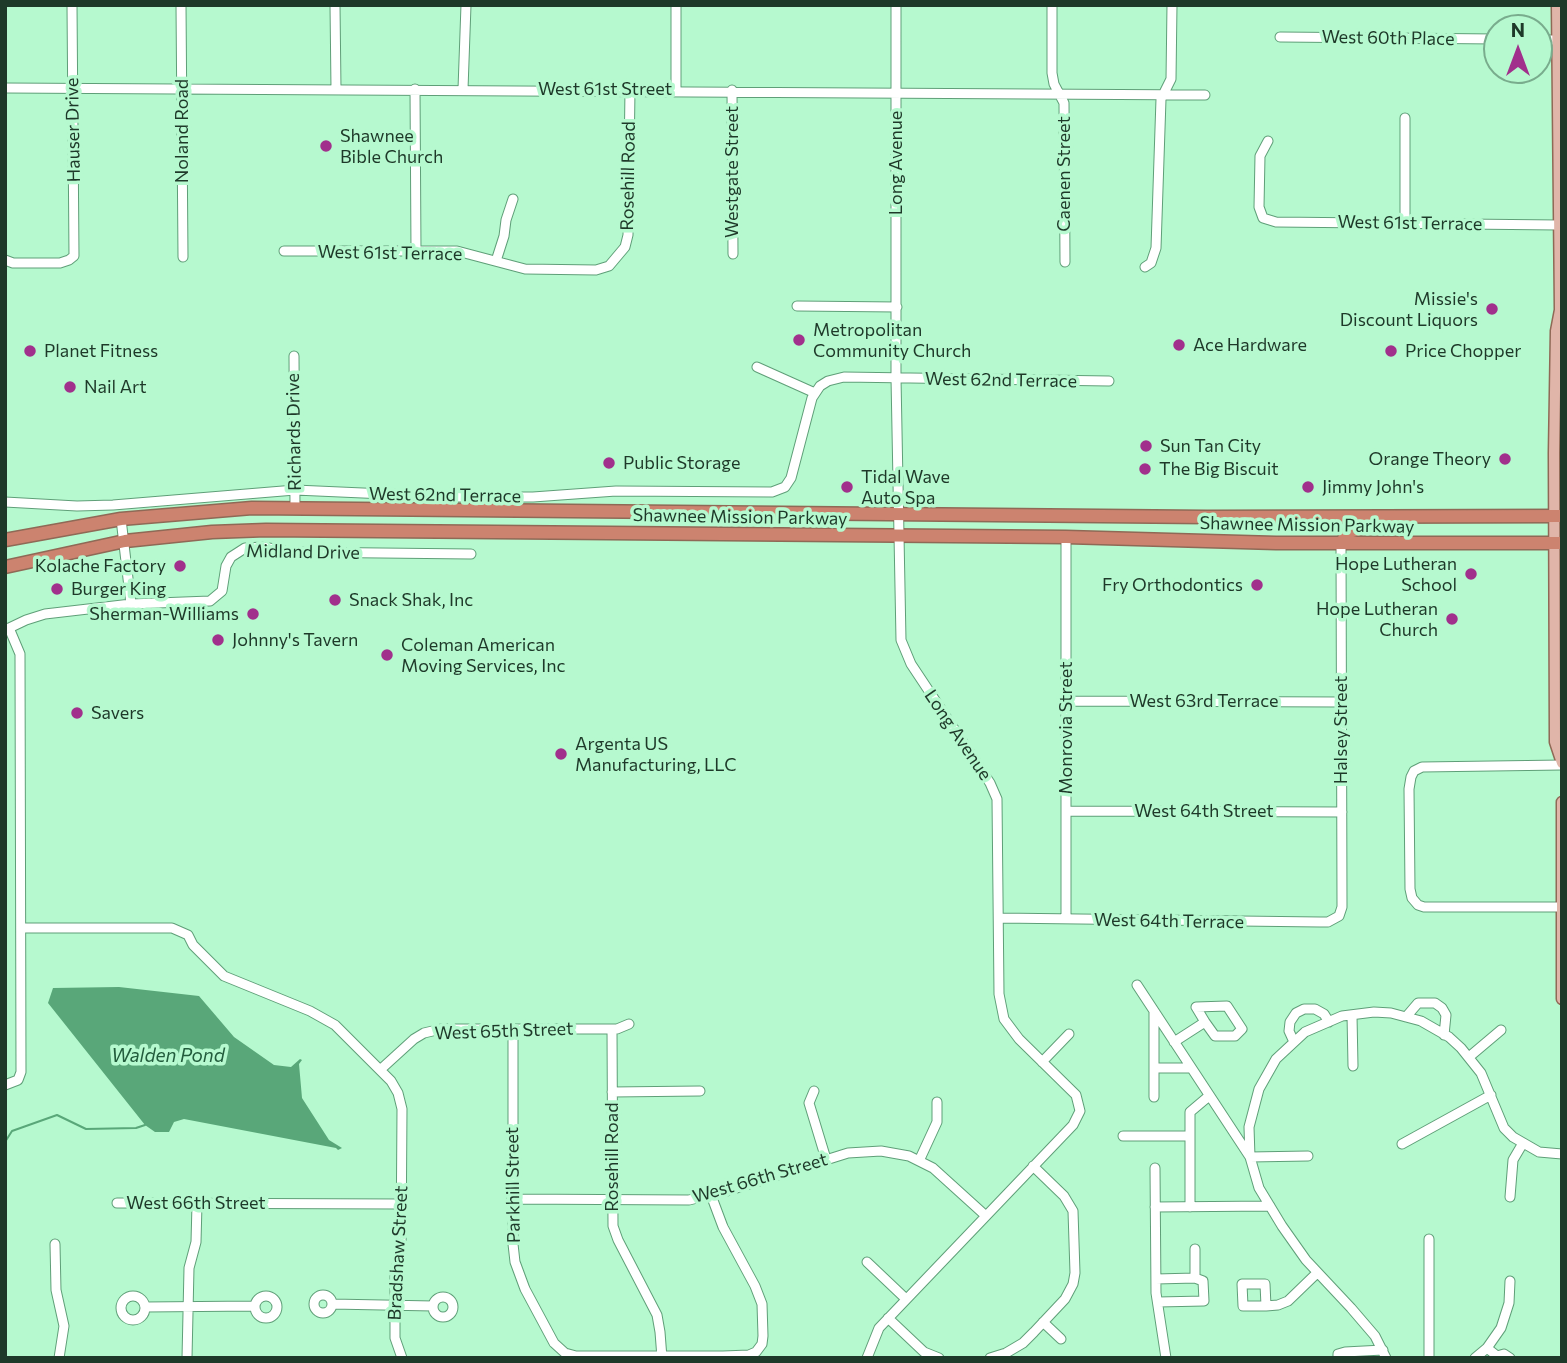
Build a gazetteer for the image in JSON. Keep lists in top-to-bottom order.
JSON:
{
  "streets": {
    "highway": ["Shawnee Mission Parkway"],
    "street": [
      "West 60th Place",
      "West 61st Street",
      "Hauser Drive",
      "Noland Road",
      "Long Avenue",
      "Westgate Street",
      "Caenen Street",
      "Rosehill Road",
      "West 61st Terrace",
      "West 62nd Terrace",
      "Richards Drive",
      "Midland Drive",
      "West 63rd Terrace",
      "Monrovia Street",
      "Halsey Street",
      "West 64th Street",
      "West 64th Terrace",
      "West 65th Street",
      "West 66th Street",
      "Parkhill Street",
      "Bradshaw Street"
    ]
  },
  "crossings": [
    ["West 61st Street", "Hauser Drive"],
    ["West 61st Street", "Noland Road"],
    ["West 61st Street", "Long Avenue"],
    ["West 61st Street", "Westgate Street"],
    ["West 61st Street", "Caenen Street"],
    ["West 61st Street", "Rosehill Road"],
    ["Long Avenue", "West 62nd Terrace"],
    ["Long Avenue", "Shawnee Mission Parkway"],
    ["Long Avenue", "West 64th Terrace"],
    ["Long Avenue", "West 66th Street"],
    ["Rosehill Road", "West 61st Terrace"],
    ["Rosehill Road", "West 65th Street"],
    ["Rosehill Road", "West 66th Street"],
    ["Rosehill Road", "Parkhill Street"],
    ["West 62nd Terrace", "Richards Drive"],
    ["Richards Drive", "Shawnee Mission Parkway"],
    ["Shawnee Mission Parkway", "Monrovia Street"],
    ["Shawnee Mission Parkway", "Halsey Street"],
    ["West 63rd Terrace", "Monrovia Street"],
    ["West 63rd Terrace", "Halsey Street"],
    ["Monrovia Street", "West 64th Street"],
    ["Monrovia Street", "West 64th Terrace"],
    ["Halsey Street", "West 64th Street"],
    ["Halsey Street", "West 64th Terrace"],
    ["West 65th Street", "Parkhill Street"],
    ["West 65th Street", "Bradshaw Street"],
    ["West 66th Street", "Parkhill Street"],
    ["West 66th Street", "Bradshaw Street"]
  ],
  "water": ["Walden Pond"],
  "places": [
    "Shawnee Bible Church",
    "Missie's Discount Liquors",
    "Metropolitan Community Church",
    "Ace Hardware",
    "Planet Fitness",
    "Price Chopper",
    "Nail Art",
    "Sun Tan City",
    "Orange Theory",
    "Public Storage",
    "The Big Biscuit",
    "Tidal Wave Auto Spa",
    "Jimmy John's",
    "Kolache Factory",
    "Hope Lutheran School",
    "Fry Orthodontics",
    "Burger King",
    "Snack Shak, Inc",
    "Sherman-Williams",
    "Hope Lutheran Church",
    "Johnny's Tavern",
    "Coleman American Moving Services, Inc",
    "Savers",
    "Argenta US Manufacturing, LLC"
  ],
  "north": "top"
}
